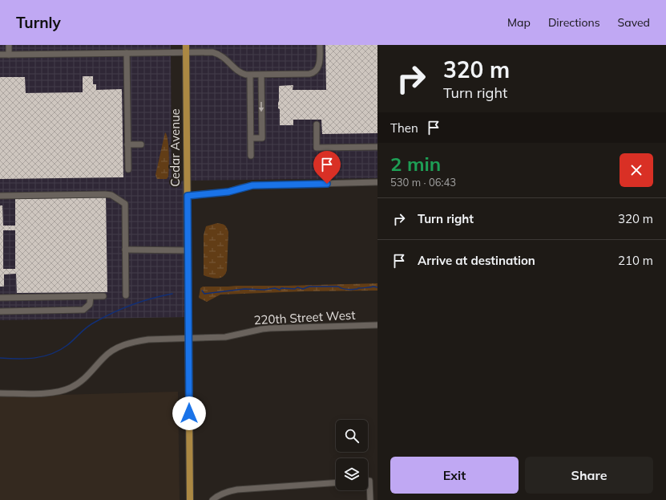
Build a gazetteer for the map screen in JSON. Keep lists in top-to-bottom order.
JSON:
{
  "streets": {
    "main road": ["Cedar Avenue"],
    "street": ["220th Street West"]
  },
  "crossings": [
    ["Cedar Avenue", "220th Street West"]
  ],
  "page": {
    "header": "Turnly",
    "nav": ["Map", "Directions", "Saved"],
    "turn": ["320 m", "Turn right"],
    "then": "Then",
    "heading": ["2 min", "530 m · 06:43"],
    "list": [
      {
        "name": "Turn right",
        "value": "320 m"
      },
      {
        "name": "Arrive at destination",
        "value": "210 m"
      }
    ],
    "buttons": ["Exit", "Share"]
  }
}
